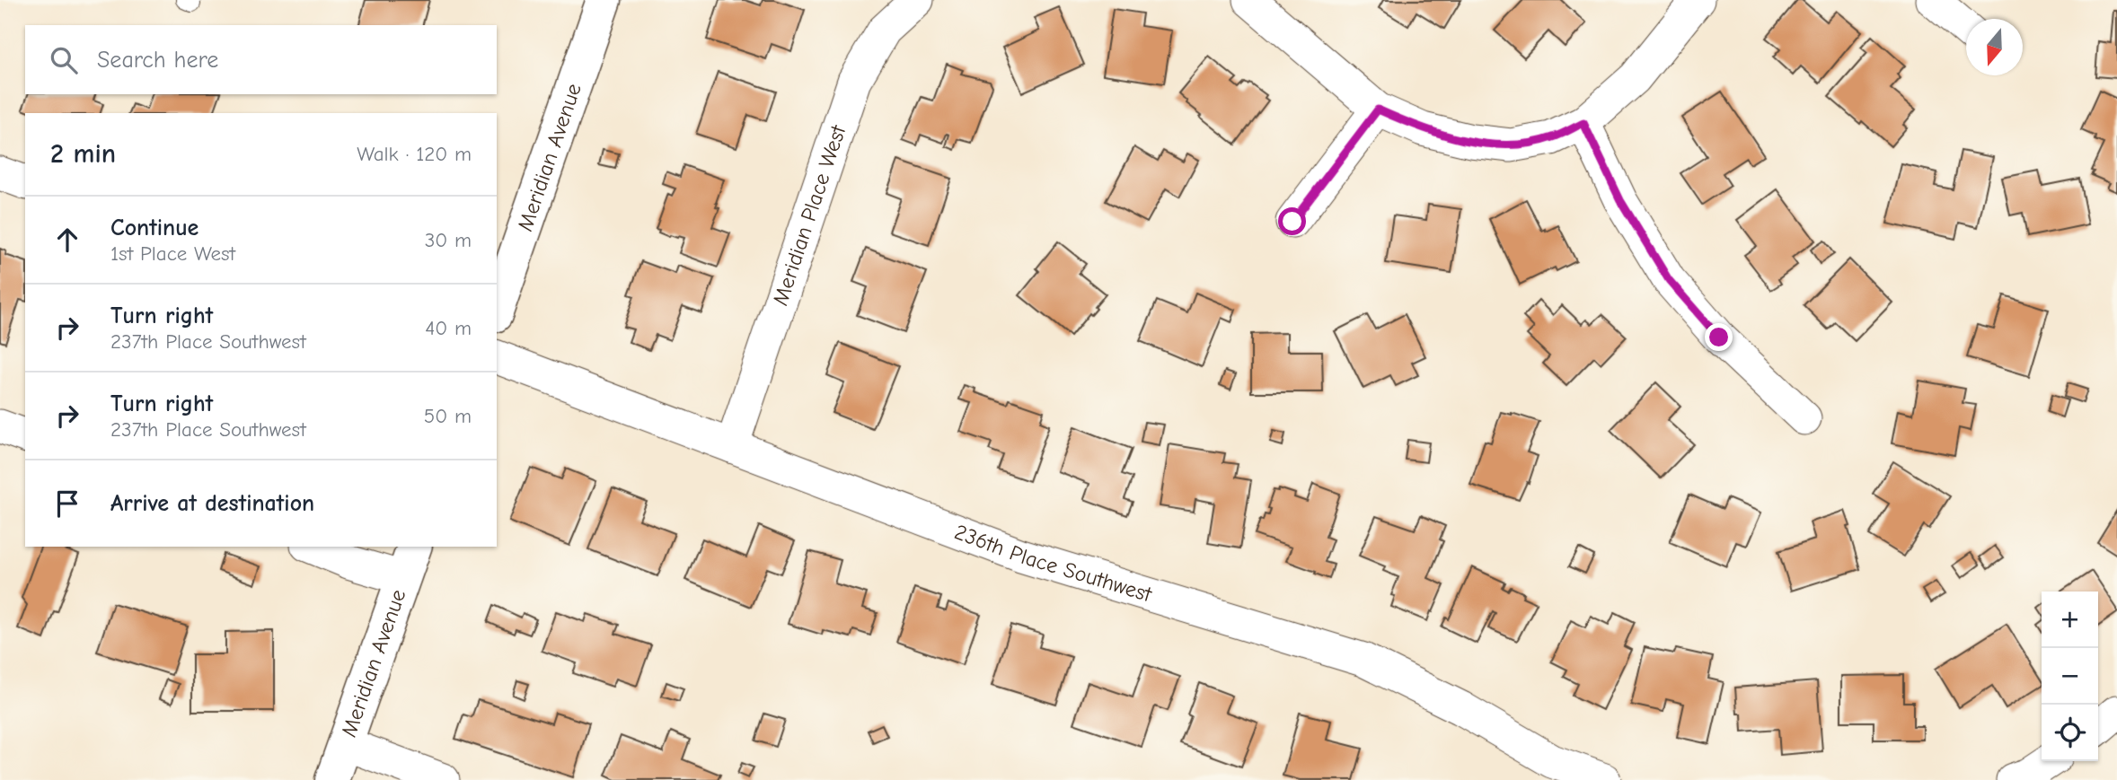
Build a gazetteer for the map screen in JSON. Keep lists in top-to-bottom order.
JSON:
{
  "streets": {
    "main road": ["Meridian Avenue"],
    "street": ["Meridian Place West", "236th Place Southwest"]
  },
  "crossings": [
    ["Meridian Place West", "236th Place Southwest"]
  ],
  "north": "bottom",
  "page": {
    "search": "Search here",
    "heading": ["2 min", "Walk · 120 m"],
    "list": [
      ["Continue", "1st Place West", "30 m"],
      ["Turn right", "237th Place Southwest", "40 m"],
      ["Turn right", "237th Place Southwest", "50 m"],
      "Arrive at destination"
    ],
    "map_buttons": ["+", "−"]
  }
}
